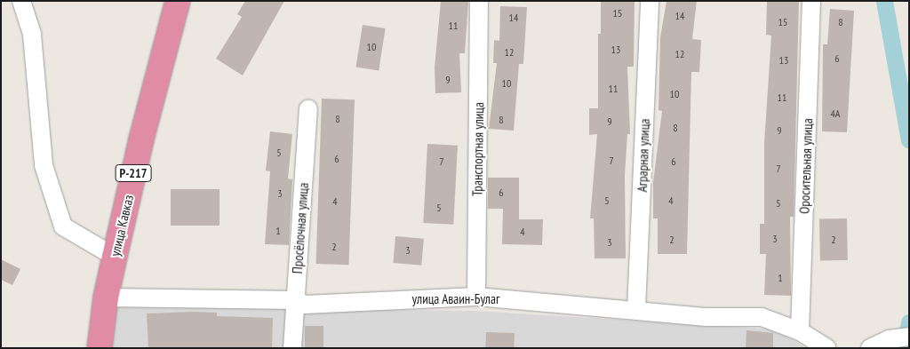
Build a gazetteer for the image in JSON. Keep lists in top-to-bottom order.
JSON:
{
  "streets": {
    "highway": ["Р-217", "улица Кавказ"],
    "street": [
      "Транспортная улица",
      "Аграрная улица",
      "Оросительная улица",
      "Просёлочная улица",
      "улица Аваин-Булаг"
    ]
  },
  "crossings": [
    ["Транспортная улица", "улица Аваин-Булаг"],
    ["Аграрная улица", "улица Аваин-Булаг"],
    ["Оросительная улица", "улица Аваин-Булаг"],
    ["улица Кавказ", "улица Аваин-Булаг"],
    ["Просёлочная улица", "улица Аваин-Булаг"]
  ],
  "house_numbers": [
    "15",
    "14",
    "14",
    "15",
    "8",
    "11",
    "10",
    "13",
    "12",
    "12",
    "6",
    "13",
    "9",
    "10",
    "11",
    "10",
    "11",
    "4А",
    "8",
    "8",
    "9",
    "8",
    "9",
    "5",
    "6",
    "7",
    "7",
    "6",
    "7",
    "6",
    "3",
    "5",
    "4",
    "4",
    "5",
    "5",
    "1",
    "4",
    "3",
    "2",
    "2",
    "3",
    "2",
    "3",
    "1"
  ]
}
